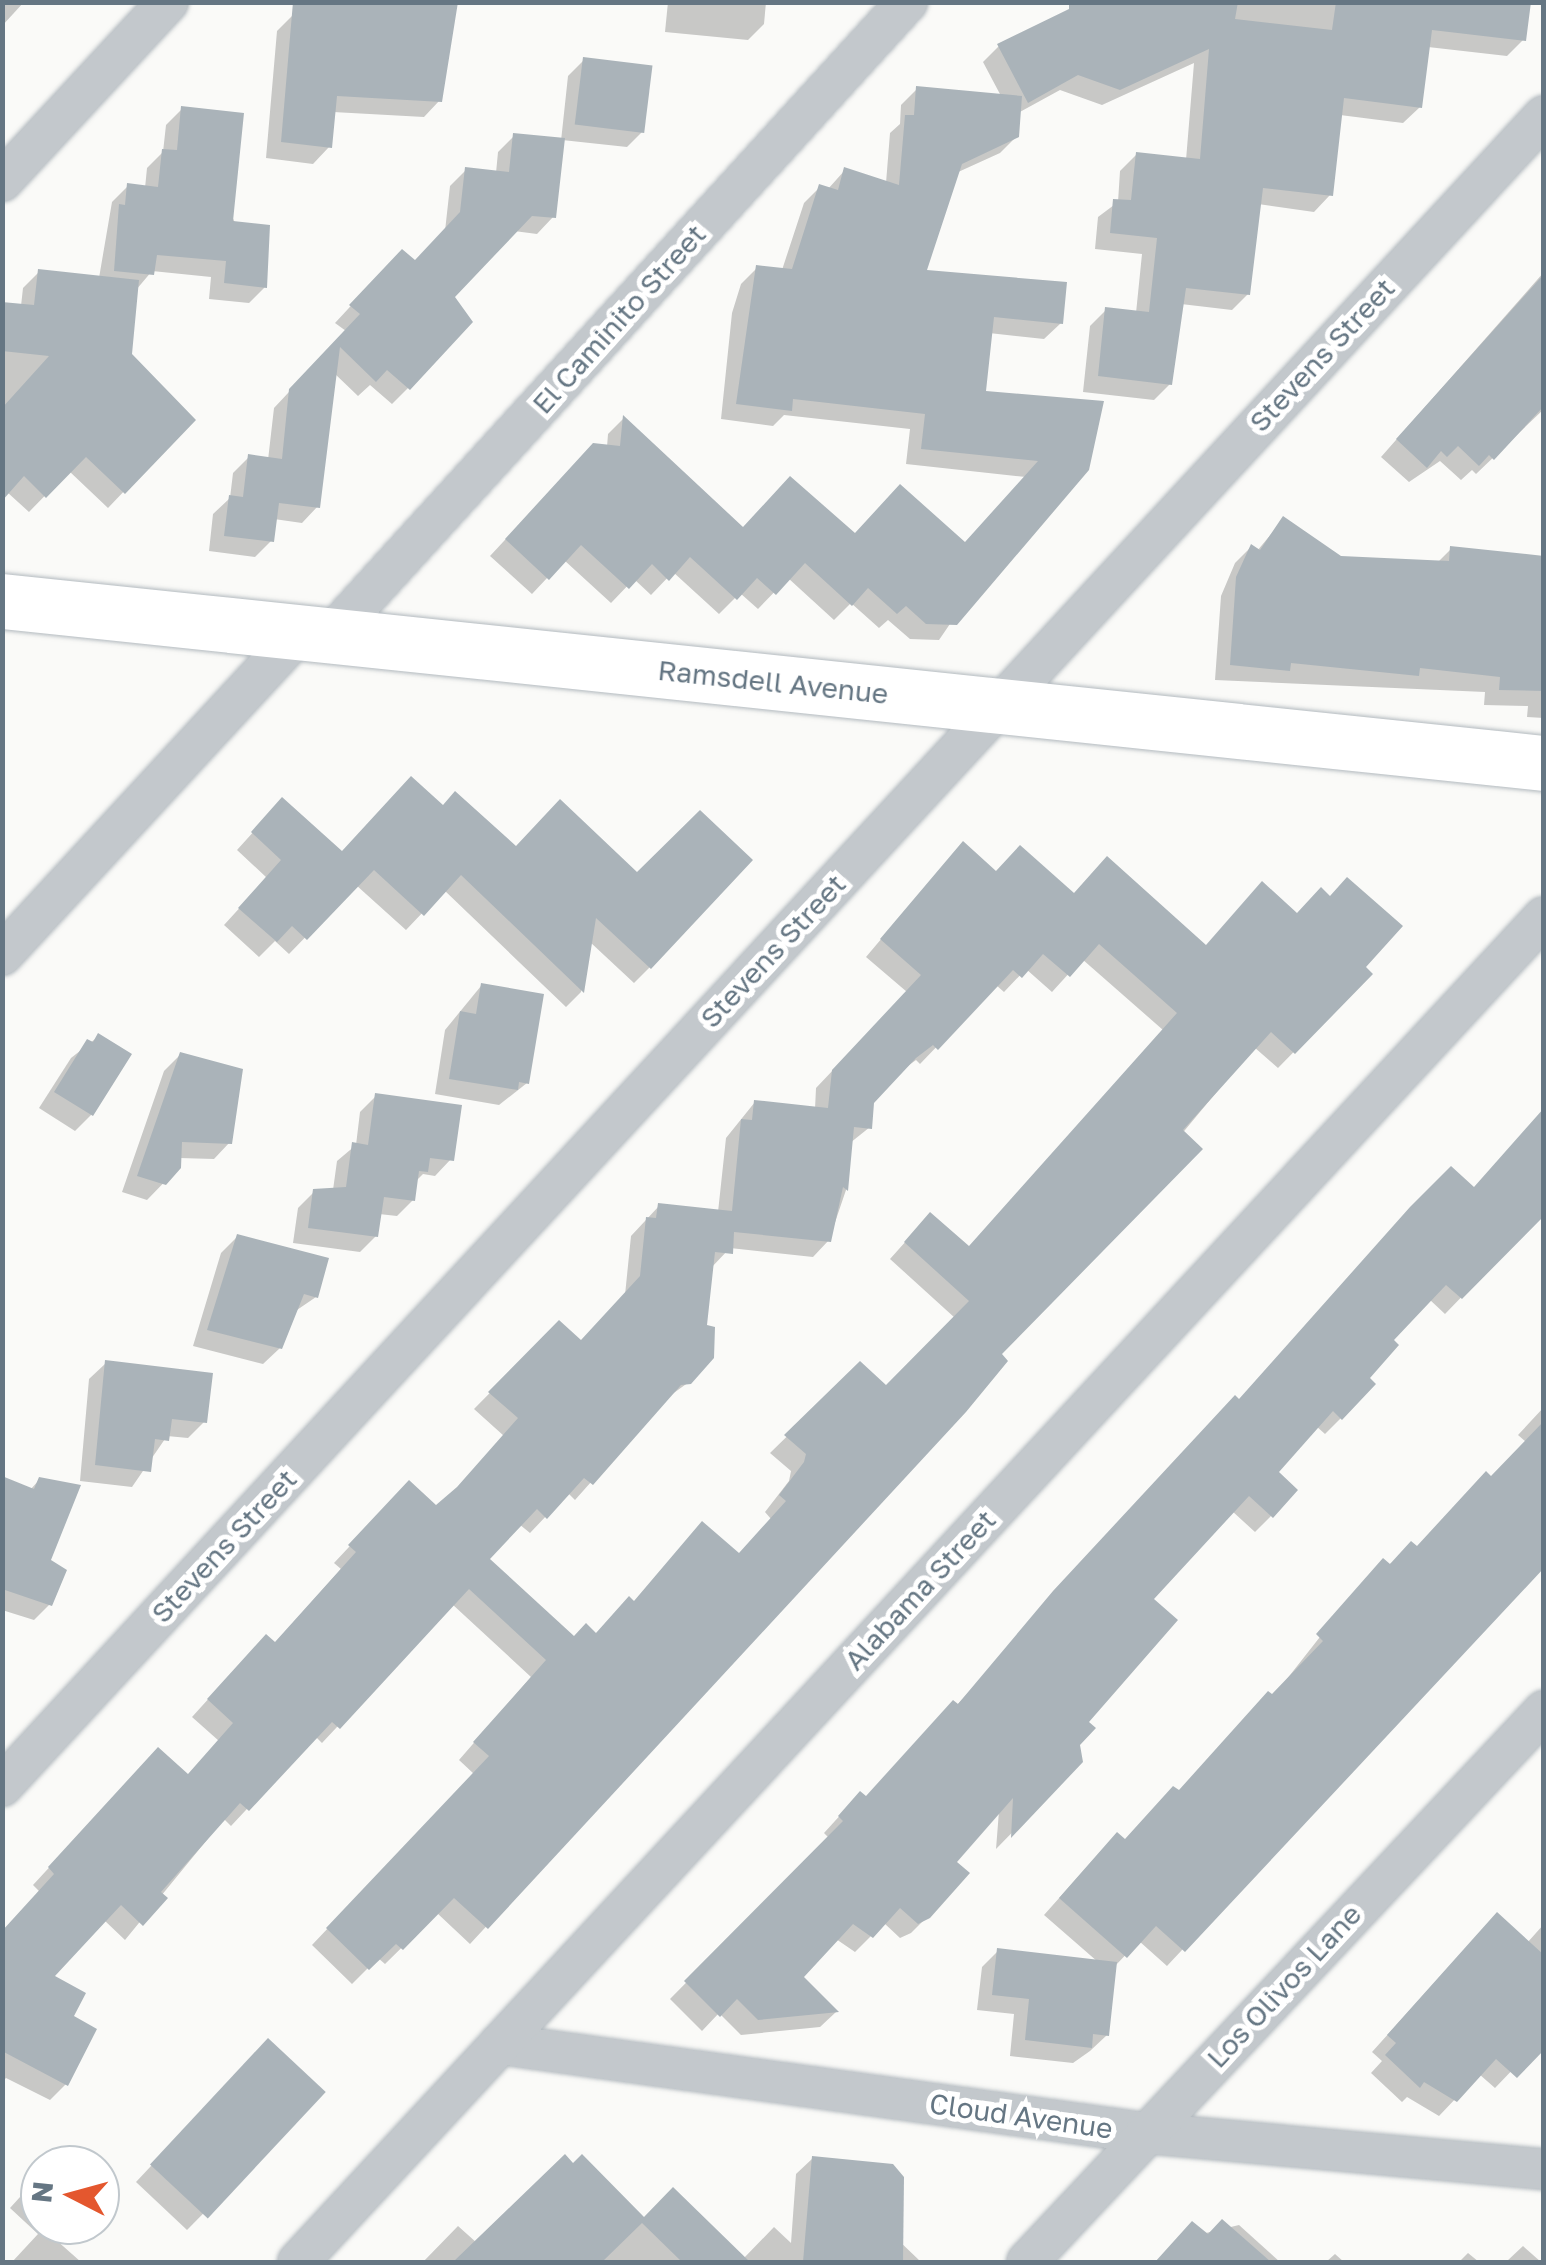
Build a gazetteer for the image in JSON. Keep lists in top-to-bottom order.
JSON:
{
  "streets": {
    "street": [
      "El Caminito Street",
      "Stevens Street",
      "Ramsdell Avenue",
      "Alabama Street",
      "Los Olivos Lane",
      "Cloud Avenue"
    ]
  },
  "crossings": [
    ["El Caminito Street", "Ramsdell Avenue"],
    ["Stevens Street", "Ramsdell Avenue"],
    ["Alabama Street", "Cloud Avenue"],
    ["Los Olivos Lane", "Cloud Avenue"]
  ],
  "north": "left"
}
